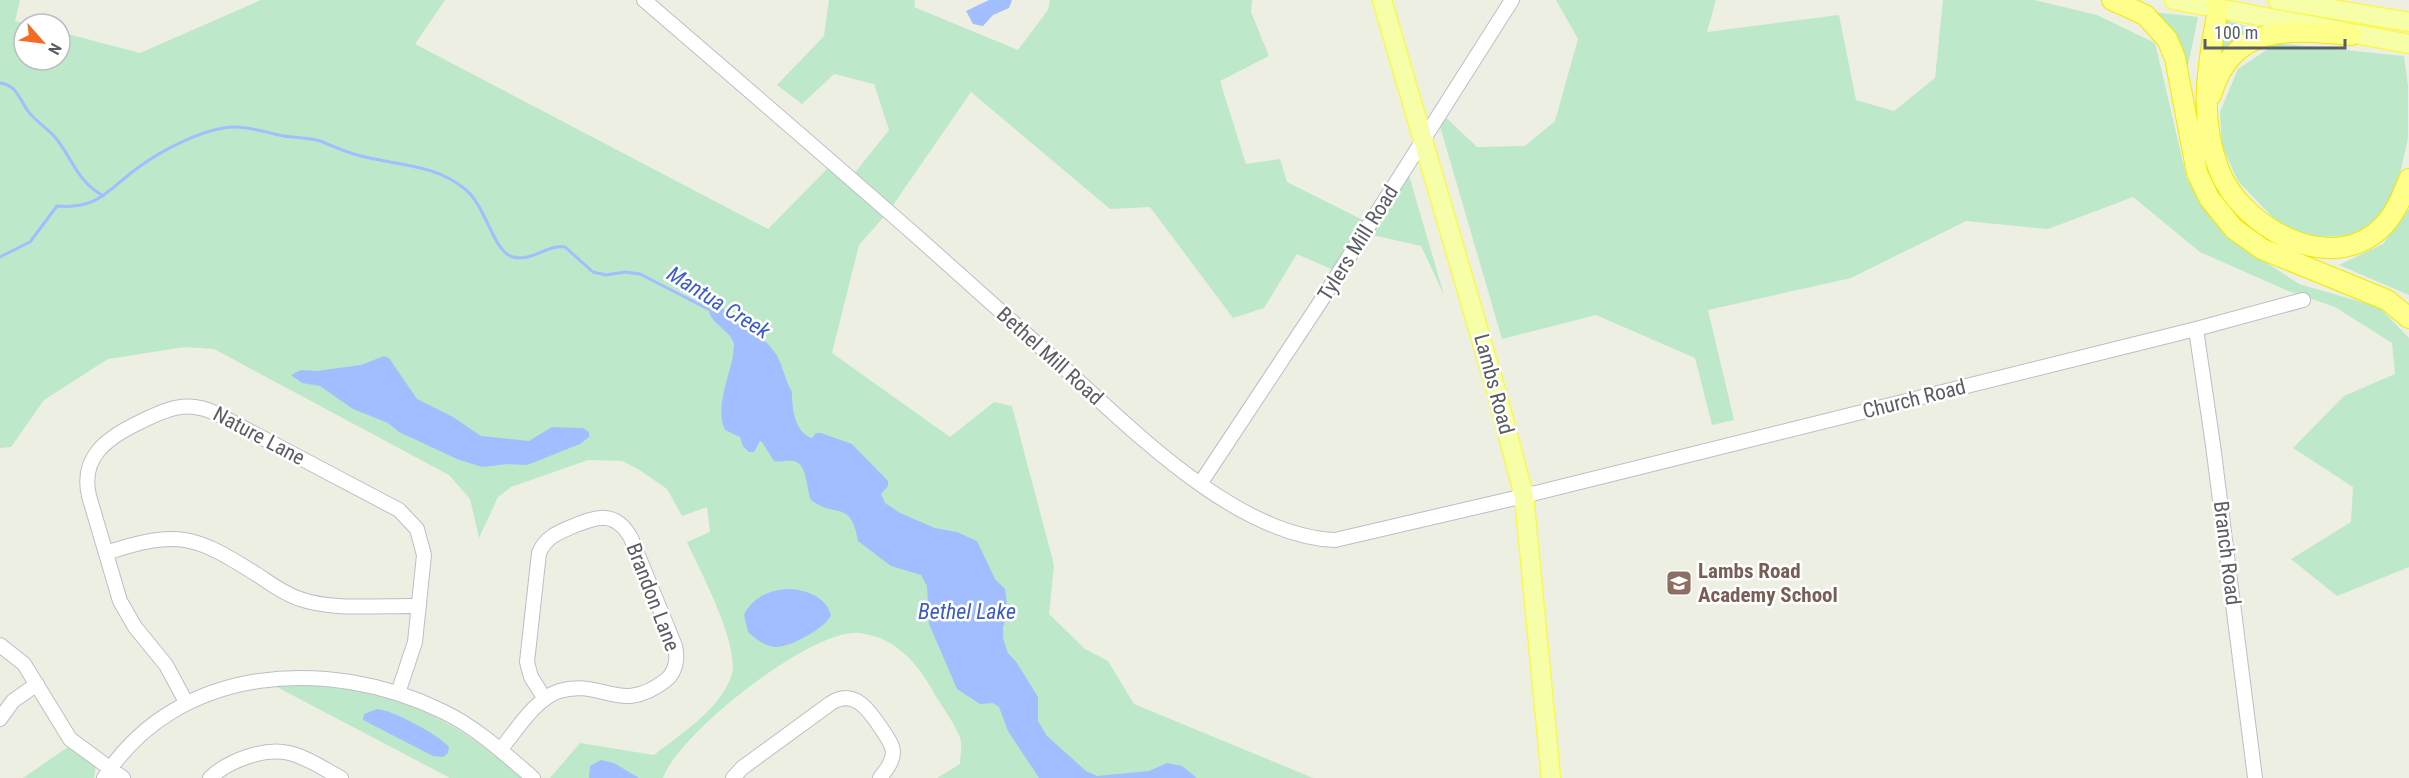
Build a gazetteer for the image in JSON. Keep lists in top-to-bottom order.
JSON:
{
  "streets": {
    "main road": ["Lambs Road"],
    "street": [
      "Tylers Mill Road",
      "Bethel Mill Road",
      "Church Road",
      "Nature Lane",
      "Branch Road",
      "Brandon Lane"
    ]
  },
  "crossings": [
    ["Tylers Mill Road", "Bethel Mill Road"],
    ["Tylers Mill Road", "Lambs Road"],
    ["Bethel Mill Road", "Lambs Road"],
    ["Bethel Mill Road", "Church Road"],
    ["Lambs Road", "Church Road"],
    ["Church Road", "Branch Road"]
  ],
  "water": ["Mantua Creek", "Bethel Lake"],
  "places": {
    "school or university": ["Lambs Road Academy School"]
  },
  "scale_bar": "100 m",
  "north": "bottom right"
}
